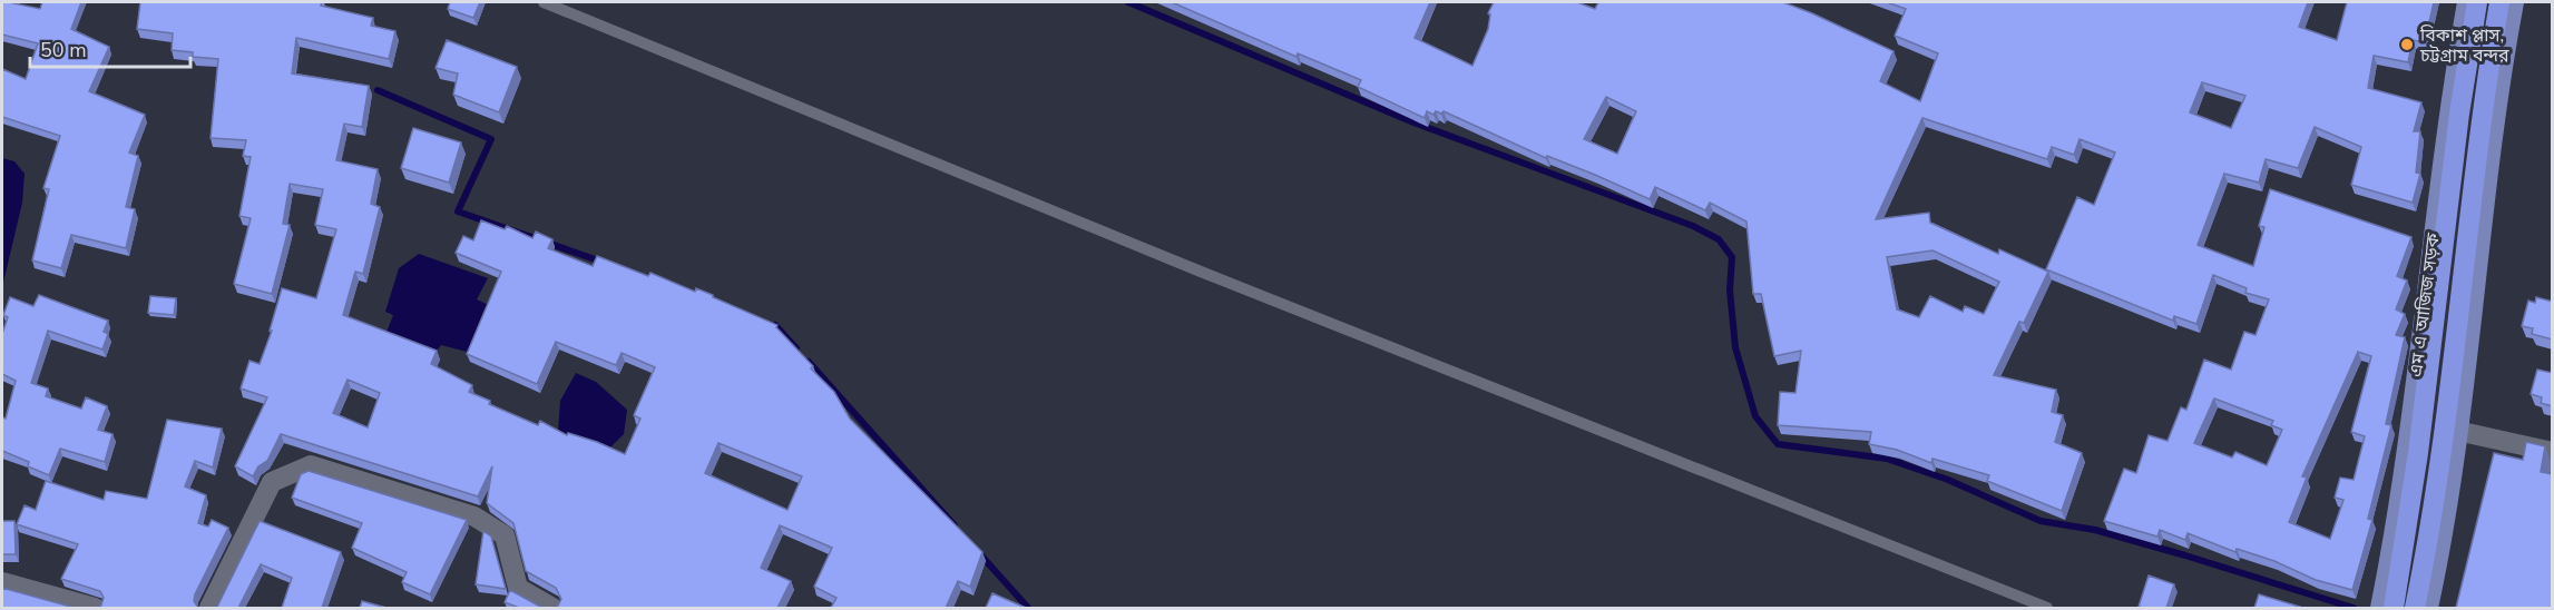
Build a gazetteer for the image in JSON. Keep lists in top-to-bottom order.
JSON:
{
  "streets": {
    "main road": ["এম এ আজিজ সড়ক"]
  },
  "places": ["বিকাশ প্লাস, চট্টগ্রাম বন্দর"],
  "scale_bar": "50 m"
}
